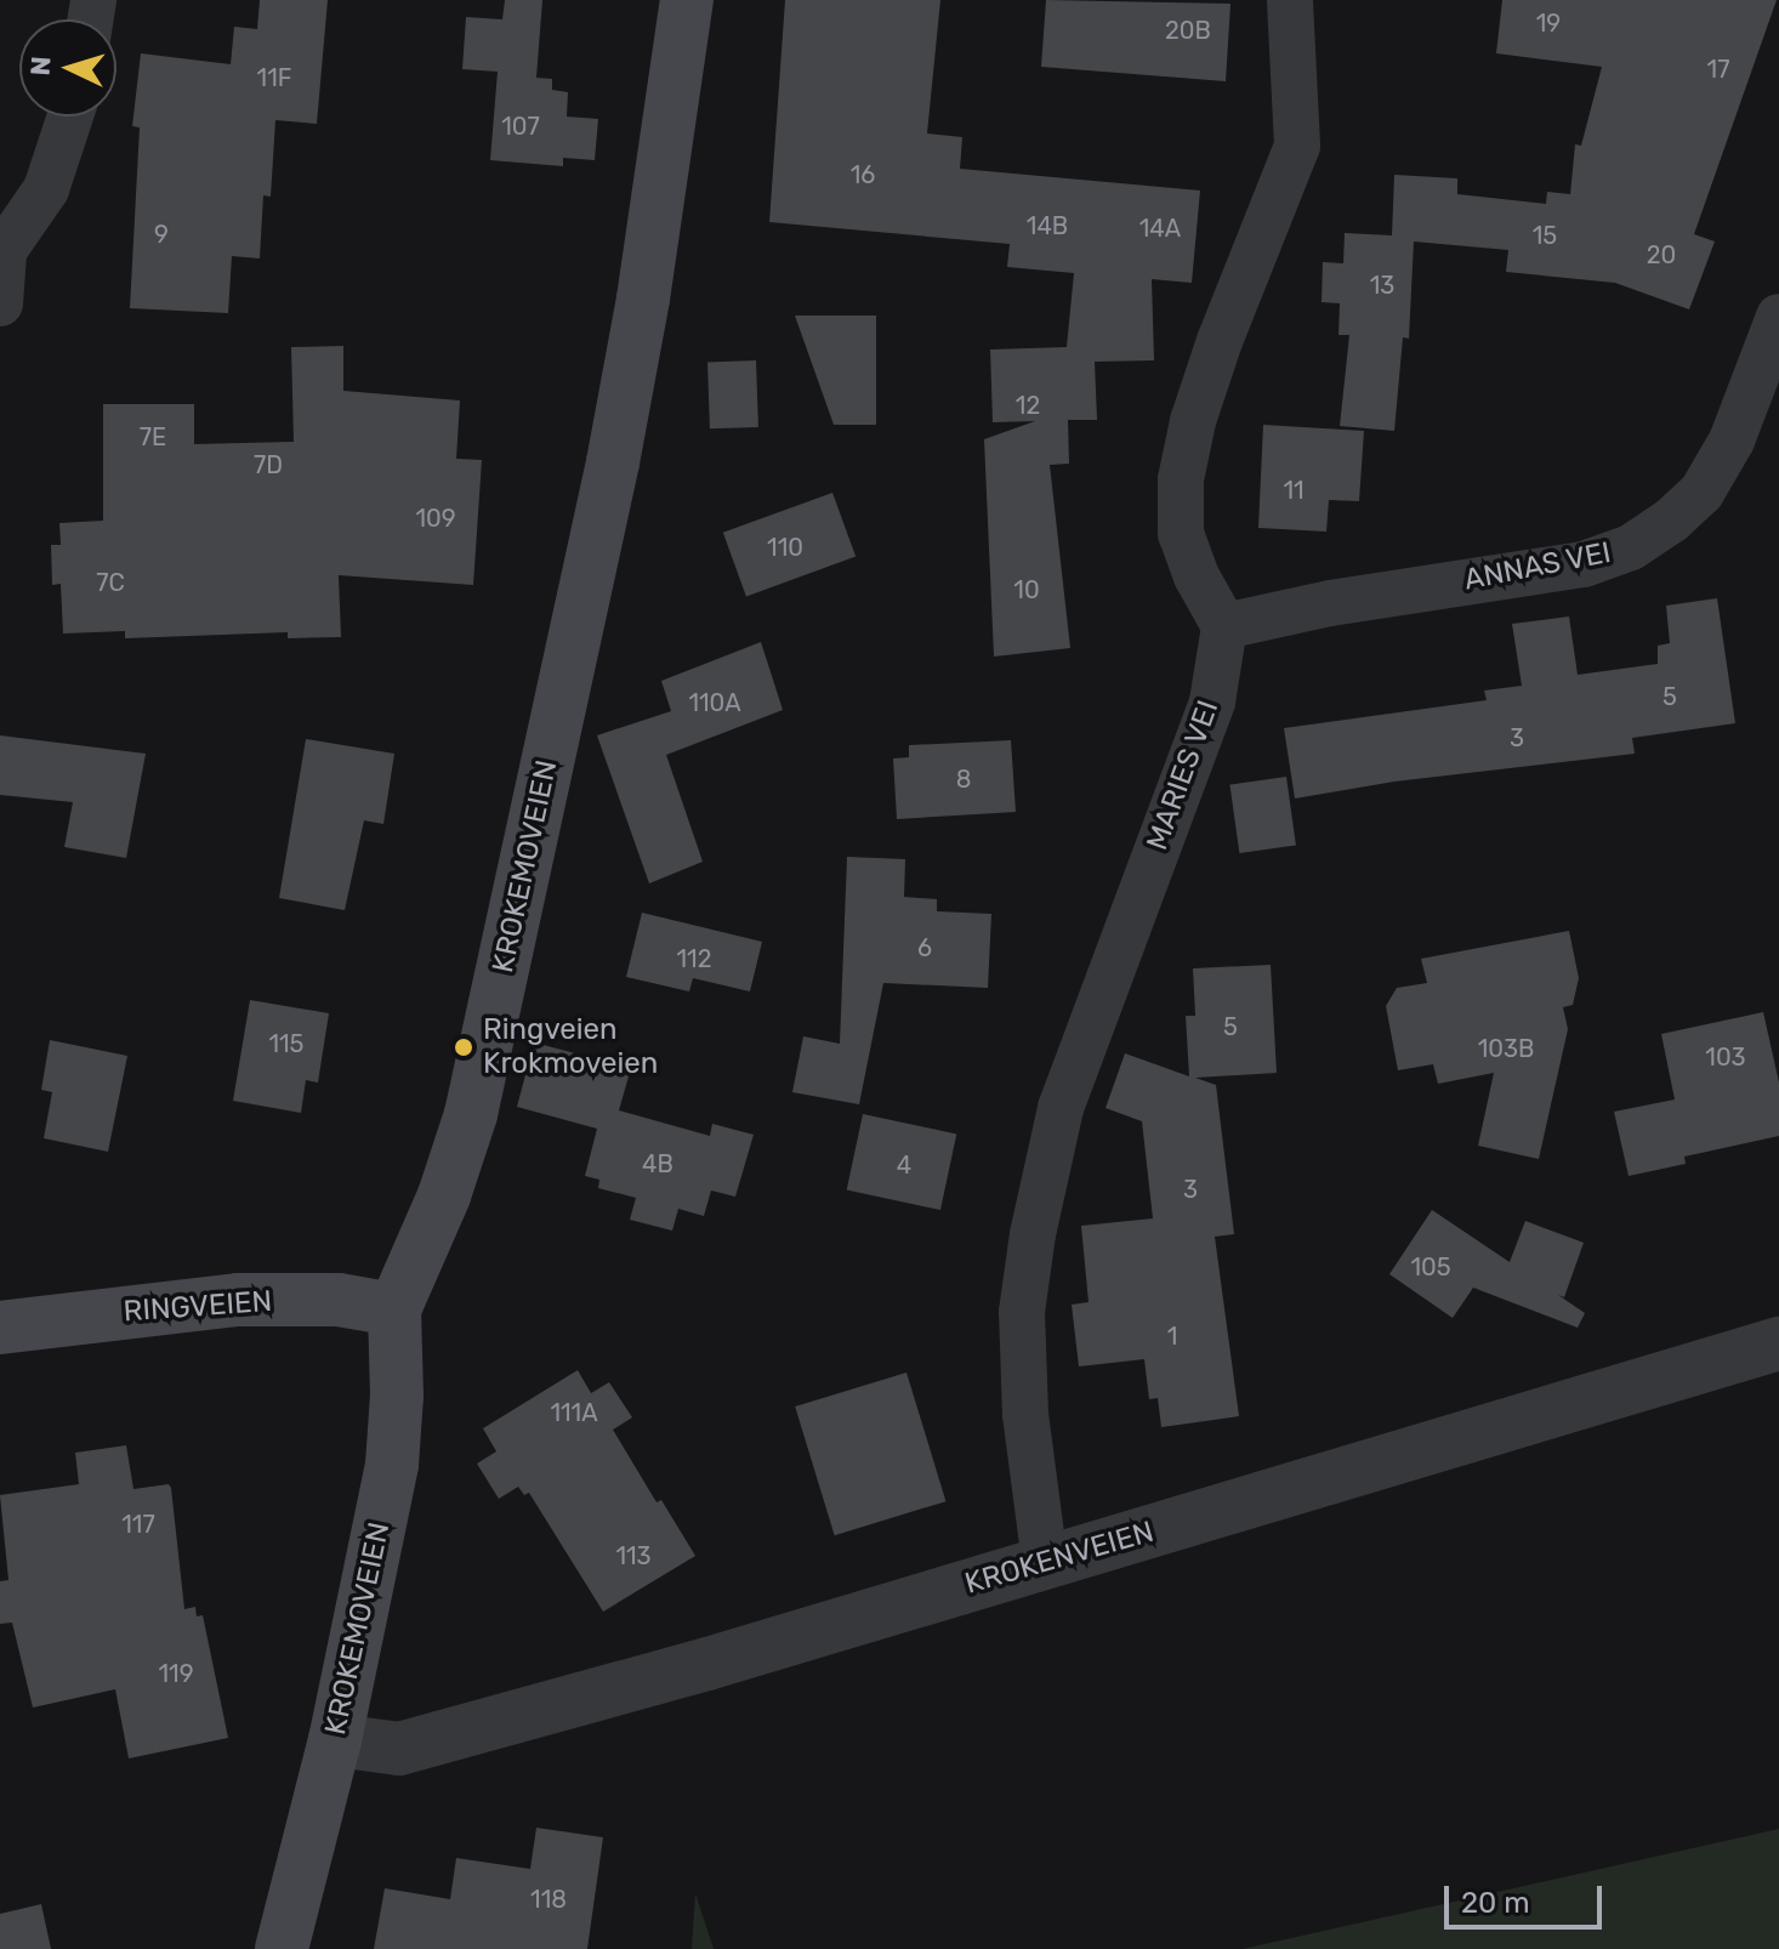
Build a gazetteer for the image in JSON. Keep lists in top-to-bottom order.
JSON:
{
  "streets": {
    "main road": ["KROKEMOVEIEN", "RINGVEIEN"],
    "street": ["ANNAS VEI", "MARIES VEI", "KROKENVEIEN"]
  },
  "crossings": [
    ["ANNAS VEI", "MARIES VEI"],
    ["MARIES VEI", "KROKENVEIEN"],
    ["KROKEMOVEIEN", "RINGVEIEN"],
    ["KROKEMOVEIEN", "KROKENVEIEN"]
  ],
  "places": ["Ringveien Krokmoveien"],
  "house_numbers": [
    "19",
    "20B",
    "17",
    "11F",
    "107",
    "16",
    "14B",
    "14A",
    "9",
    "15",
    "20",
    "13",
    "12",
    "7E",
    "7D",
    "11",
    "109",
    "110",
    "7C",
    "10",
    "5",
    "110A",
    "3",
    "8",
    "6",
    "112",
    "5",
    "115",
    "103B",
    "103",
    "4B",
    "4",
    "3",
    "105",
    "1",
    "111A",
    "117",
    "113",
    "119",
    "118"
  ],
  "scale_bar": "20 m",
  "north": "left"
}
